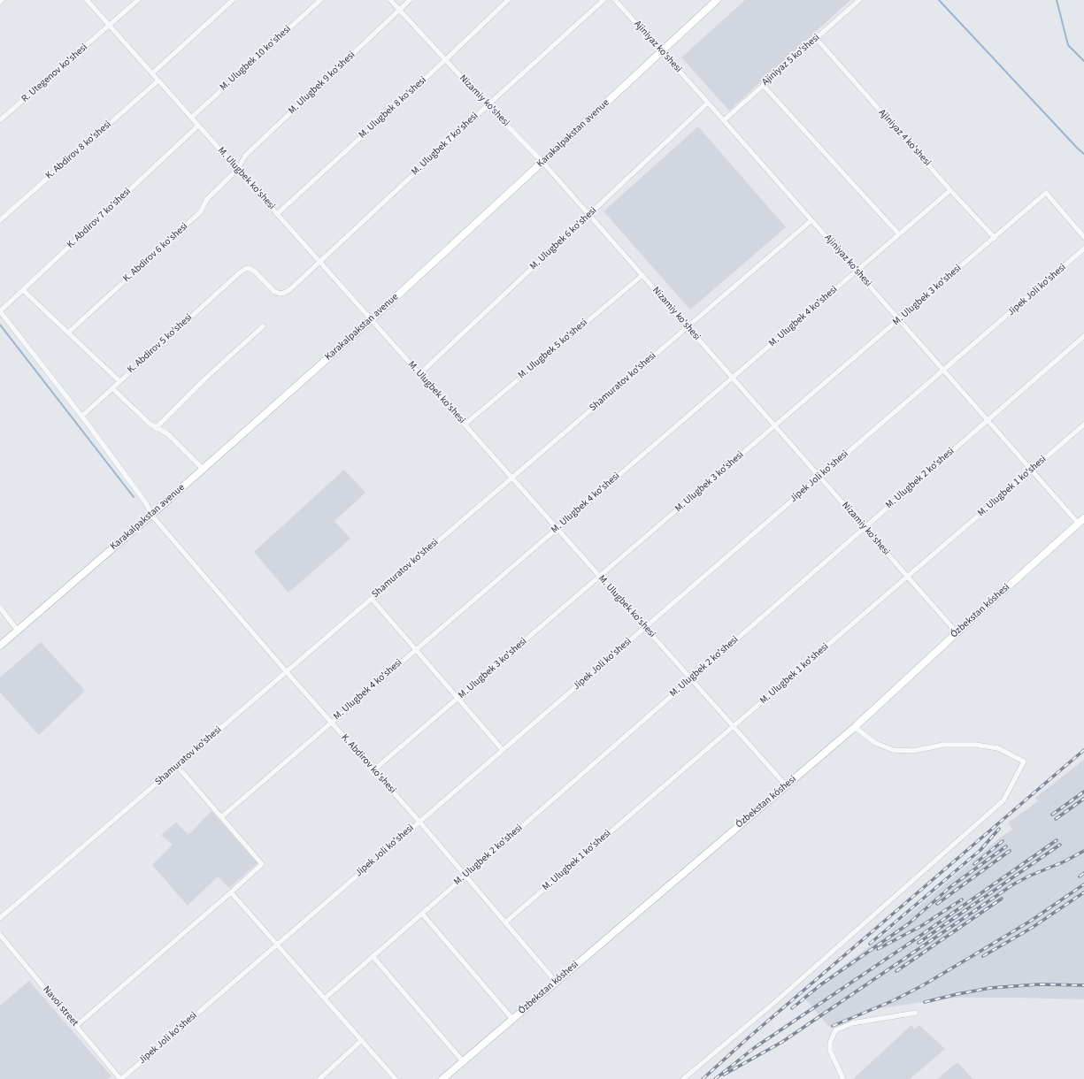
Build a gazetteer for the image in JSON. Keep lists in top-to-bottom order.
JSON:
{
  "streets": {
    "street": [
      "Ajiniyaz ko'shesi",
      "M. Ulugbek 10 ko'shesi",
      "Ajiniyaz 5 ko'shesi",
      "R. Utegenov ko'shesi",
      "M. Ulugbek 9 ko'shesi",
      "Nizamiy ko'shesi",
      "M. Ulugbek 8 ko'shesi",
      "Karakalpakstan avenue",
      "Ajiniyaz 4 ko'shesi",
      "M. Ulugbek 7 ko'shesi",
      "K. Abdirov 8 ko'shesi",
      "M. Ulugbek ko'shesi",
      "K. Abdirov 7 ko'shesi",
      "M. Ulugbek 6 ko'shesi",
      "K. Abdirov 6 ko'shesi",
      "Jipek Joli ko'shesi",
      "M. Ulugbek 3 ko'shesi",
      "M. Ulugbek 4 ko'shesi",
      "K. Abdirov 5 ko'shesi",
      "M. Ulugbek 5 ko'shesi",
      "Shamuratov ko'shesi",
      "M. Ulugbek 2 ko'shesi",
      "M. Ulugbek 1 ko'shesi",
      "Ózbekstan kóshesi",
      "K. Abdirov ko'shesi",
      "Navoi street"
    ]
  },
  "crossings": [
    ["Ajiniyaz ko'shesi", "Ajiniyaz 5 ko'shesi"],
    ["Ajiniyaz ko'shesi", "Karakalpakstan avenue"],
    ["Ajiniyaz ko'shesi", "M. Ulugbek 6 ko'shesi"],
    ["Ajiniyaz ko'shesi", "Jipek Joli ko'shesi"],
    ["Ajiniyaz ko'shesi", "M. Ulugbek 3 ko'shesi"],
    ["Ajiniyaz ko'shesi", "M. Ulugbek 4 ko'shesi"],
    ["Ajiniyaz ko'shesi", "Shamuratov ko'shesi"],
    ["Ajiniyaz ko'shesi", "M. Ulugbek 2 ko'shesi"],
    ["Ajiniyaz ko'shesi", "M. Ulugbek 1 ko'shesi"],
    ["Ajiniyaz ko'shesi", "Ózbekstan kóshesi"],
    ["M. Ulugbek 10 ko'shesi", "M. Ulugbek ko'shesi"],
    ["Ajiniyaz 5 ko'shesi", "Ajiniyaz 4 ko'shesi"],
    ["R. Utegenov ko'shesi", "M. Ulugbek ko'shesi"],
    ["M. Ulugbek 9 ko'shesi", "Nizamiy ko'shesi"],
    ["M. Ulugbek 9 ko'shesi", "M. Ulugbek ko'shesi"],
    ["M. Ulugbek 9 ko'shesi", "K. Abdirov 6 ko'shesi"],
    ["Nizamiy ko'shesi", "M. Ulugbek 8 ko'shesi"],
    ["Nizamiy ko'shesi", "Karakalpakstan avenue"],
    ["Nizamiy ko'shesi", "M. Ulugbek 7 ko'shesi"],
    ["Nizamiy ko'shesi", "M. Ulugbek 6 ko'shesi"],
    ["Nizamiy ko'shesi", "Jipek Joli ko'shesi"],
    ["Nizamiy ko'shesi", "M. Ulugbek 3 ko'shesi"],
    ["Nizamiy ko'shesi", "M. Ulugbek 4 ko'shesi"],
    ["Nizamiy ko'shesi", "M. Ulugbek 5 ko'shesi"],
    ["Nizamiy ko'shesi", "Shamuratov ko'shesi"],
    ["Nizamiy ko'shesi", "M. Ulugbek 2 ko'shesi"],
    ["Nizamiy ko'shesi", "M. Ulugbek 1 ko'shesi"],
    ["Nizamiy ko'shesi", "Ózbekstan kóshesi"],
    ["M. Ulugbek 8 ko'shesi", "M. Ulugbek ko'shesi"],
    ["Karakalpakstan avenue", "M. Ulugbek ko'shesi"],
    ["Karakalpakstan avenue", "K. Abdirov ko'shesi"],
    ["Ajiniyaz 4 ko'shesi", "M. Ulugbek 3 ko'shesi"],
    ["Ajiniyaz 4 ko'shesi", "M. Ulugbek 4 ko'shesi"],
    ["M. Ulugbek 7 ko'shesi", "M. Ulugbek ko'shesi"],
    ["M. Ulugbek 7 ko'shesi", "K. Abdirov 5 ko'shesi"],
    ["K. Abdirov 8 ko'shesi", "M. Ulugbek ko'shesi"],
    ["M. Ulugbek ko'shesi", "K. Abdirov 7 ko'shesi"],
    ["M. Ulugbek ko'shesi", "M. Ulugbek 6 ko'shesi"],
    ["M. Ulugbek ko'shesi", "K. Abdirov 6 ko'shesi"],
    ["M. Ulugbek ko'shesi", "Jipek Joli ko'shesi"],
    ["M. Ulugbek ko'shesi", "M. Ulugbek 3 ko'shesi"],
    ["M. Ulugbek ko'shesi", "M. Ulugbek 4 ko'shesi"],
    ["M. Ulugbek ko'shesi", "M. Ulugbek 5 ko'shesi"],
    ["M. Ulugbek ko'shesi", "Shamuratov ko'shesi"],
    ["M. Ulugbek ko'shesi", "M. Ulugbek 2 ko'shesi"],
    ["M. Ulugbek ko'shesi", "M. Ulugbek 1 ko'shesi"],
    ["M. Ulugbek ko'shesi", "Ózbekstan kóshesi"],
    ["K. Abdirov 7 ko'shesi", "K. Abdirov ko'shesi"],
    ["Jipek Joli ko'shesi", "K. Abdirov ko'shesi"],
    ["Jipek Joli ko'shesi", "Navoi street"],
    ["M. Ulugbek 3 ko'shesi", "K. Abdirov ko'shesi"],
    ["M. Ulugbek 4 ko'shesi", "K. Abdirov ko'shesi"],
    ["K. Abdirov 5 ko'shesi", "K. Abdirov ko'shesi"],
    ["Shamuratov ko'shesi", "K. Abdirov ko'shesi"],
    ["M. Ulugbek 2 ko'shesi", "K. Abdirov ko'shesi"],
    ["M. Ulugbek 1 ko'shesi", "K. Abdirov ko'shesi"],
    ["Ózbekstan kóshesi", "K. Abdirov ko'shesi"]
  ]
}
